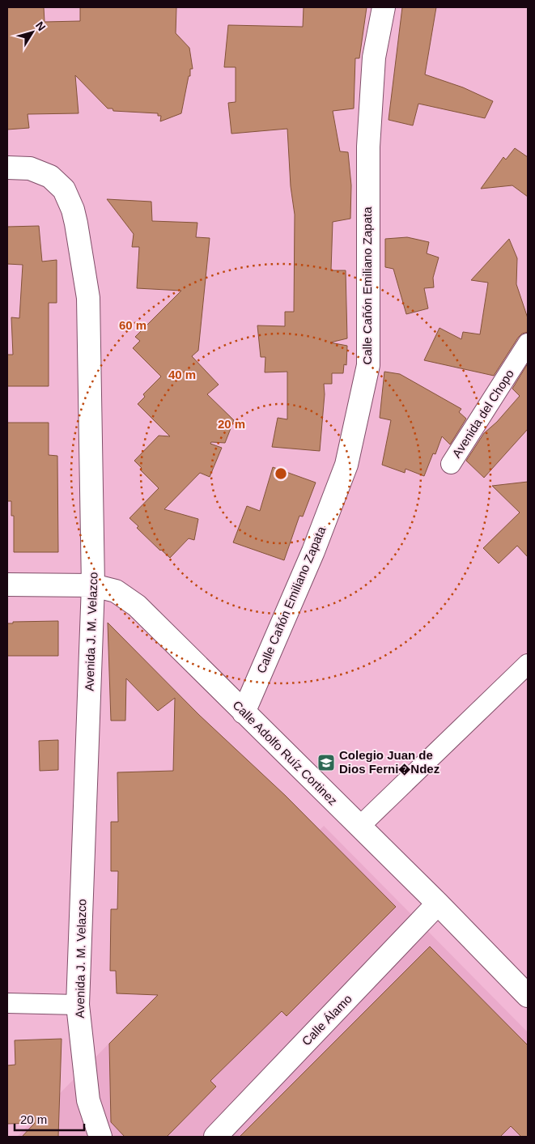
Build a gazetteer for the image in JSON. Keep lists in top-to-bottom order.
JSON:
{
  "streets": {
    "street": [
      "Calle Cañón Emiliano Zapata",
      "Avenida del Chopo",
      "Avenida J. M. Velazco",
      "Calle Adolfo Ruíz Cortinez",
      "Calle Álamo"
    ]
  },
  "crossings": [
    ["Calle Cañón Emiliano Zapata", "Calle Adolfo Ruíz Cortinez"],
    ["Avenida J. M. Velazco", "Calle Adolfo Ruíz Cortinez"],
    ["Calle Adolfo Ruíz Cortinez", "Calle Álamo"]
  ],
  "places": {
    "school or university": ["Colegio Juan de Dios Ferni�Ndez"]
  },
  "scale_bar": "20 m",
  "north": "top right",
  "rings": ["60 m", "40 m", "20 m"]
}
